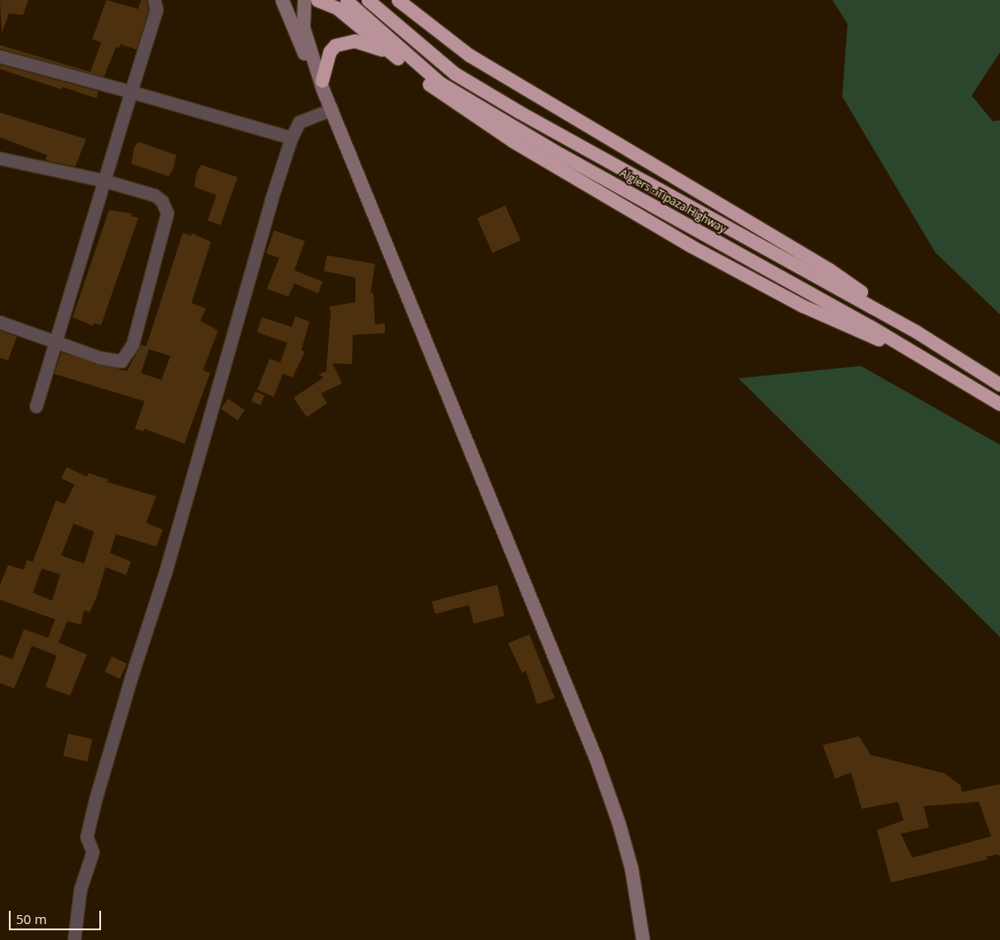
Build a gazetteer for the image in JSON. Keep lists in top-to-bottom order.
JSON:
{
  "streets": {
    "highway": ["Algiers - Tipaza Highway"]
  },
  "scale_bar": "50 m"
}
